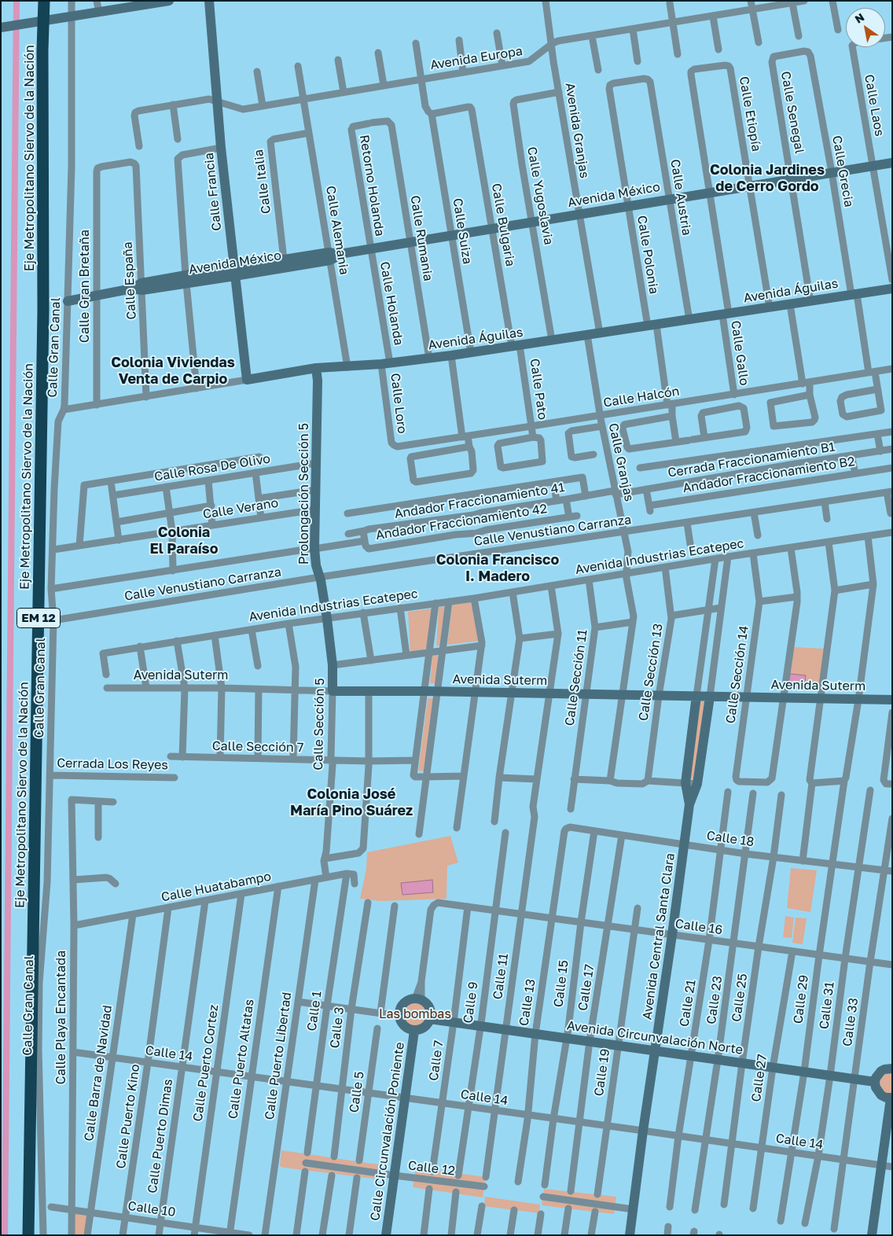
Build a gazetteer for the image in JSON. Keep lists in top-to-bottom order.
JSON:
{
  "streets": {
    "highway": ["Eje Metropolitano Siervo de la Nación", "EM 12"],
    "street": [
      "Avenida Europa",
      "Calle Laos",
      "Calle Senegal",
      "Calle Etiopía",
      "Avenida Granjas",
      "Calle Grecia",
      "Calle Italia",
      "Retorno Holanda",
      "Calle Francia",
      "Avenida México",
      "Calle Yugoslavia",
      "Calle Austria",
      "Calle Bulgaria",
      "Calle Alemania",
      "Calle Suiza",
      "Calle Rumania",
      "Calle Polonia",
      "Calle España",
      "Calle Gran Bretaña",
      "Avenida Águilas",
      "Calle Holanda",
      "Calle Gran Canal",
      "Calle Gallo",
      "Calle Pato",
      "Calle Halcón",
      "Calle Loro",
      "Cerrada Fraccionamiento B1",
      "Calle Granjas",
      "Calle Rosa De Olivo",
      "Andador Fraccionamiento B2",
      "Prolongación Sección 5",
      "Andador Fraccionamiento 41",
      "Calle Verano",
      "Andador Fraccionamiento 42",
      "Calle Venustiano Carranza",
      "Avenida Industrias Ecatepec",
      "Calle Sección 13",
      "Calle Sección 14",
      "Avenida Suterm",
      "Calle Sección 11",
      "Calle Sección 5",
      "Calle Sección 7",
      "Cerrada Los Reyes",
      "Calle 18",
      "Calle Huatabampo",
      "Calle 16",
      "Avenida Central Santa Clara",
      "Calle 11",
      "Calle 15",
      "Calle 17",
      "Calle 25",
      "Calle 29",
      "Calle 23",
      "Calle 9",
      "Calle 13",
      "Calle 21",
      "Calle 31",
      "Calle 1",
      "Calle Playa Encantada",
      "Calle 33",
      "Calle 3",
      "Avenida Circunvalación Norte",
      "Calle 14",
      "Calle Puerto Libertad",
      "Calle Puerto Altatas",
      "Calle 7",
      "Calle Puerto Cortez",
      "Calle 19",
      "Calle Barra de Navidad",
      "Calle 27",
      "Calle 5",
      "Calle Puerto Kino",
      "Calle Circunvalación Poniente",
      "Calle Puerto Dimas",
      "Calle 12",
      "Calle 10"
    ]
  },
  "crossings": [
    ["Avenida Europa", "Avenida Granjas"],
    ["Avenida Europa", "Calle Francia"],
    ["Avenida Europa", "Calle Alemania"],
    ["Avenida Europa", "Calle Suiza"],
    ["Calle Laos", "Avenida México"],
    ["Calle Senegal", "Calle Grecia"],
    ["Calle Senegal", "Avenida México"],
    ["Calle Senegal", "Avenida Águilas"],
    ["Calle Etiopía", "Avenida México"],
    ["Calle Etiopía", "Avenida Águilas"],
    ["Calle Etiopía", "Calle Gallo"],
    ["Avenida Granjas", "Avenida México"],
    ["Avenida Granjas", "Calle Yugoslavia"],
    ["Avenida Granjas", "Avenida Águilas"],
    ["Calle Grecia", "Avenida México"],
    ["Calle Grecia", "Avenida Águilas"],
    ["Calle Grecia", "Calle Halcón"],
    ["Calle Italia", "Avenida México"],
    ["Calle Italia", "Calle Alemania"],
    ["Retorno Holanda", "Avenida México"],
    ["Retorno Holanda", "Calle Rumania"],
    ["Retorno Holanda", "Calle Holanda"],
    ["Calle Francia", "Avenida México"],
    ["Calle Francia", "Avenida Águilas"],
    ["Avenida México", "Calle Yugoslavia"],
    ["Avenida México", "Calle Austria"],
    ["Avenida México", "Calle Bulgaria"],
    ["Avenida México", "Calle Alemania"],
    ["Avenida México", "Calle Suiza"],
    ["Avenida México", "Calle Rumania"],
    ["Avenida México", "Calle Polonia"],
    ["Avenida México", "Calle España"],
    ["Avenida México", "Calle Gran Bretaña"],
    ["Avenida México", "Calle Holanda"],
    ["Avenida México", "Calle Gran Canal"],
    ["Avenida México", "Calle Gallo"],
    ["Calle Yugoslavia", "Avenida Águilas"],
    ["Calle Austria", "Calle Polonia"],
    ["Calle Austria", "Avenida Águilas"],
    ["Calle Bulgaria", "Calle Suiza"],
    ["Calle Bulgaria", "Avenida Águilas"],
    ["Calle Bulgaria", "Calle Pato"],
    ["Calle Alemania", "Avenida Águilas"],
    ["Calle Suiza", "Avenida Águilas"],
    ["Calle Rumania", "Avenida Águilas"],
    ["Calle Polonia", "Avenida Águilas"],
    ["Calle Polonia", "Calle Halcón"],
    ["Calle España", "Calle Gran Bretaña"],
    ["Calle España", "Avenida Águilas"],
    ["Calle Gran Bretaña", "Avenida Águilas"],
    ["Avenida Águilas", "Calle Holanda"],
    ["Avenida Águilas", "Calle Gran Canal"],
    ["Avenida Águilas", "Calle Gallo"],
    ["Avenida Águilas", "Calle Pato"],
    ["Avenida Águilas", "Calle Loro"],
    ["Avenida Águilas", "Calle Granjas"],
    ["Avenida Águilas", "Prolongación Sección 5"],
    ["Calle Holanda", "Calle Loro"],
    ["Calle Gran Canal", "Calle Verano"],
    ["Calle Gran Canal", "Calle Venustiano Carranza"],
    ["Calle Gran Canal", "Cerrada Los Reyes"],
    ["Calle Gallo", "Calle Halcón"],
    ["Calle Pato", "Calle Halcón"],
    ["Calle Halcón", "Calle Loro"],
    ["Calle Halcón", "Calle Granjas"],
    ["Cerrada Fraccionamiento B1", "Calle Granjas"],
    ["Cerrada Fraccionamiento B1", "Andador Fraccionamiento B2"],
    ["Cerrada Fraccionamiento B1", "Andador Fraccionamiento 41"],
    ["Calle Granjas", "Andador Fraccionamiento 41"],
    ["Calle Granjas", "Calle Venustiano Carranza"],
    ["Calle Granjas", "Avenida Industrias Ecatepec"],
    ["Calle Granjas", "Avenida Suterm"],
    ["Calle Rosa De Olivo", "Prolongación Sección 5"],
    ["Calle Rosa De Olivo", "Calle Verano"],
    ["Prolongación Sección 5", "Calle Verano"],
    ["Prolongación Sección 5", "Calle Venustiano Carranza"],
    ["Prolongación Sección 5", "Avenida Industrias Ecatepec"],
    ["Prolongación Sección 5", "Calle Sección 5"],
    ["Andador Fraccionamiento 41", "Andador Fraccionamiento 42"],
    ["Avenida Industrias Ecatepec", "Calle Sección 13"],
    ["Avenida Industrias Ecatepec", "Calle Sección 14"],
    ["Avenida Industrias Ecatepec", "Calle Sección 11"],
    ["Avenida Industrias Ecatepec", "Calle Sección 5"],
    ["Avenida Industrias Ecatepec", "Avenida Central Santa Clara"],
    ["Avenida Industrias Ecatepec", "Calle 11"],
    ["Avenida Industrias Ecatepec", "Calle 29"],
    ["Calle Sección 13", "Avenida Suterm"],
    ["Calle Sección 14", "Avenida Suterm"],
    ["Avenida Suterm", "Calle Sección 11"],
    ["Avenida Suterm", "Calle Sección 5"],
    ["Avenida Suterm", "Avenida Central Santa Clara"],
    ["Avenida Suterm", "Calle 11"],
    ["Avenida Suterm", "Calle 29"],
    ["Calle Sección 5", "Calle Sección 7"],
    ["Calle Sección 5", "Calle Huatabampo"],
    ["Calle 18", "Avenida Central Santa Clara"],
    ["Calle 18", "Calle 15"],
    ["Calle 18", "Calle 17"],
    ["Calle 18", "Calle 25"],
    ["Calle 18", "Calle 29"],
    ["Calle 18", "Calle 23"],
    ["Calle 18", "Calle 13"],
    ["Calle 18", "Calle 21"],
    ["Calle 18", "Calle 31"],
    ["Calle 18", "Calle 33"],
    ["Calle Huatabampo", "Calle 1"],
    ["Calle Huatabampo", "Calle Playa Encantada"],
    ["Calle Huatabampo", "Calle Puerto Libertad"],
    ["Calle Huatabampo", "Calle Puerto Altatas"],
    ["Calle Huatabampo", "Calle Puerto Cortez"],
    ["Calle Huatabampo", "Calle Barra de Navidad"],
    ["Calle Huatabampo", "Calle Puerto Kino"],
    ["Calle Huatabampo", "Calle Puerto Dimas"],
    ["Calle 16", "Avenida Central Santa Clara"],
    ["Calle 16", "Calle 11"],
    ["Calle 16", "Calle 15"],
    ["Calle 16", "Calle 17"],
    ["Calle 16", "Calle 25"],
    ["Calle 16", "Calle 29"],
    ["Calle 16", "Calle 23"],
    ["Calle 16", "Calle 9"],
    ["Calle 16", "Calle 13"],
    ["Calle 16", "Calle 21"],
    ["Calle 16", "Calle 31"],
    ["Calle 16", "Calle 33"],
    ["Calle 16", "Avenida Circunvalación Norte"],
    ["Calle 16", "Calle 7"],
    ["Calle 16", "Calle 19"],
    ["Calle 16", "Calle 27"],
    ["Calle 16", "Calle Circunvalación Poniente"],
    ["Avenida Central Santa Clara", "Avenida Circunvalación Norte"],
    ["Avenida Central Santa Clara", "Calle 14"],
    ["Calle 11", "Avenida Circunvalación Norte"],
    ["Calle 11", "Calle 14"],
    ["Calle 15", "Avenida Circunvalación Norte"],
    ["Calle 15", "Calle 14"],
    ["Calle 17", "Avenida Circunvalación Norte"],
    ["Calle 17", "Calle 14"],
    ["Calle 25", "Avenida Circunvalación Norte"],
    ["Calle 25", "Calle 14"],
    ["Calle 29", "Avenida Circunvalación Norte"],
    ["Calle 29", "Calle 14"],
    ["Calle 23", "Avenida Circunvalación Norte"],
    ["Calle 23", "Calle 14"],
    ["Calle 9", "Avenida Circunvalación Norte"],
    ["Calle 9", "Calle 14"],
    ["Calle 13", "Avenida Circunvalación Norte"],
    ["Calle 13", "Calle 14"],
    ["Calle 21", "Avenida Circunvalación Norte"],
    ["Calle 21", "Calle 14"],
    ["Calle 31", "Avenida Circunvalación Norte"],
    ["Calle 31", "Calle 14"],
    ["Calle 1", "Calle 14"],
    ["Calle Playa Encantada", "Calle 14"],
    ["Calle Playa Encantada", "Calle 10"],
    ["Calle 33", "Avenida Circunvalación Norte"],
    ["Calle 33", "Calle 14"],
    ["Calle 3", "Calle 14"],
    ["Avenida Circunvalación Norte", "Calle 7"],
    ["Avenida Circunvalación Norte", "Calle 19"],
    ["Avenida Circunvalación Norte", "Calle 27"],
    ["Avenida Circunvalación Norte", "Calle Circunvalación Poniente"],
    ["Calle 14", "Calle Puerto Libertad"],
    ["Calle 14", "Calle Puerto Altatas"],
    ["Calle 14", "Calle 7"],
    ["Calle 14", "Calle Puerto Cortez"],
    ["Calle 14", "Calle 19"],
    ["Calle 14", "Calle Barra de Navidad"],
    ["Calle 14", "Calle 27"],
    ["Calle 14", "Calle 5"],
    ["Calle 14", "Calle Puerto Kino"],
    ["Calle 14", "Calle Circunvalación Poniente"],
    ["Calle 14", "Calle Puerto Dimas"],
    ["Calle Puerto Altatas", "Calle 10"],
    ["Calle Puerto Cortez", "Calle 10"],
    ["Calle Barra de Navidad", "Calle 10"],
    ["Calle Puerto Kino", "Calle 10"],
    ["Calle Circunvalación Poniente", "Calle 12"],
    ["Calle Puerto Dimas", "Calle 10"]
  ],
  "districts": [
    "Colonia Jardines de Cerro Gordo",
    "Colonia Viviendas Venta de Carpio",
    "Colonia El Paraíso",
    "Colonia Francisco I. Madero",
    "Colonia José María Pino Suárez"
  ],
  "parks": ["Las bombas"],
  "north": "top left"
}
